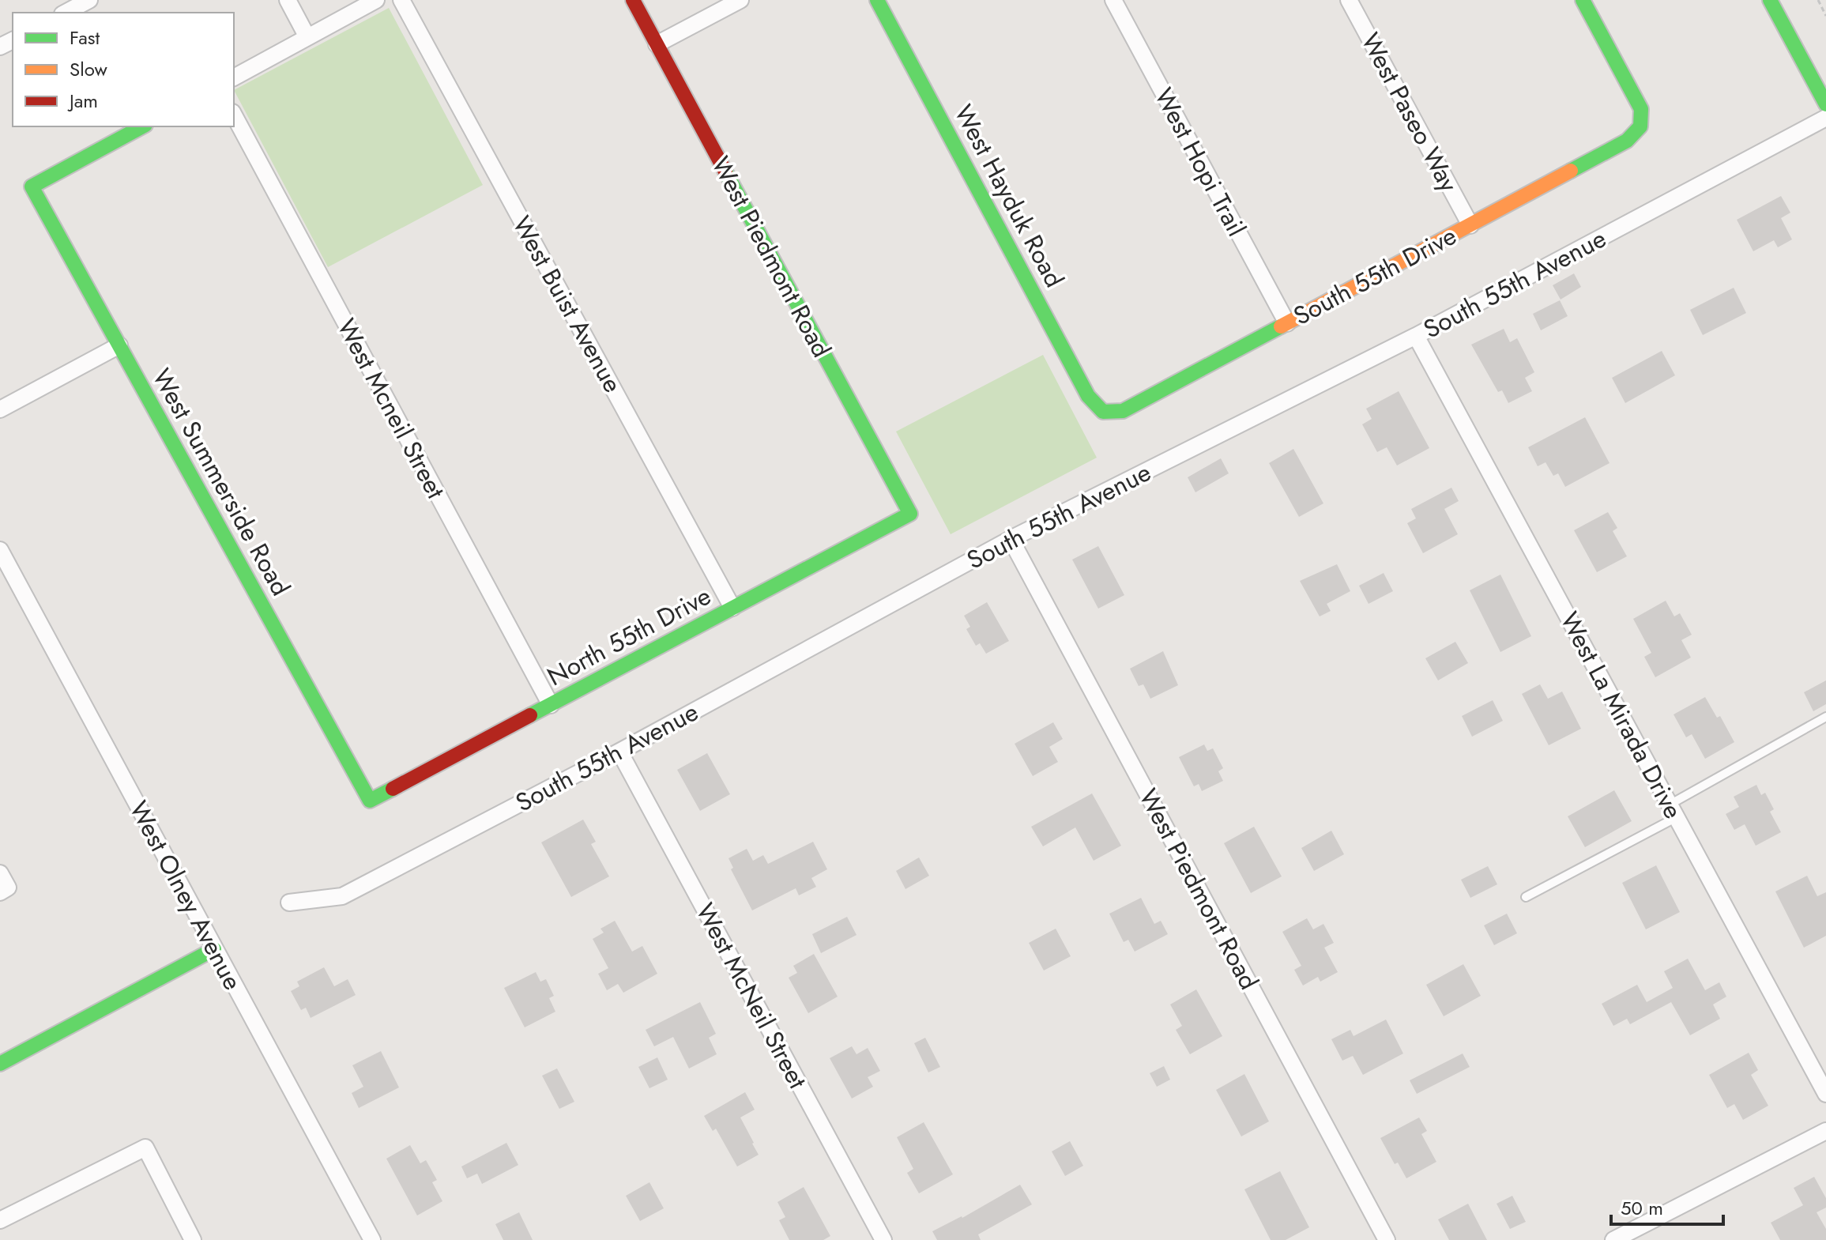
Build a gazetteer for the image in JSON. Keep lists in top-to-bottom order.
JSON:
{
  "streets": {
    "street": [
      "West Paseo Way",
      "West Hopi Trail",
      "West Hayduk Road",
      "West Piedmont Road",
      "South 55th Drive",
      "South 55th Avenue",
      "West Buist Avenue",
      "West Mcneil Street",
      "West Summerside Road",
      "North 55th Drive",
      "West La Mirada Drive",
      "West Olney Avenue",
      "West McNeil Street"
    ]
  },
  "crossings": [
    ["West Paseo Way", "South 55th Drive"],
    ["West Hopi Trail", "South 55th Drive"],
    ["West Hayduk Road", "South 55th Drive"],
    ["West Piedmont Road", "South 55th Avenue"],
    ["West Piedmont Road", "North 55th Drive"],
    ["South 55th Avenue", "West La Mirada Drive"],
    ["South 55th Avenue", "West McNeil Street"],
    ["West Buist Avenue", "North 55th Drive"],
    ["West Mcneil Street", "North 55th Drive"],
    ["West Summerside Road", "North 55th Drive"]
  ],
  "legend": ["Fast", "Slow", "Jam"],
  "scale_bar": "50 m"
}
